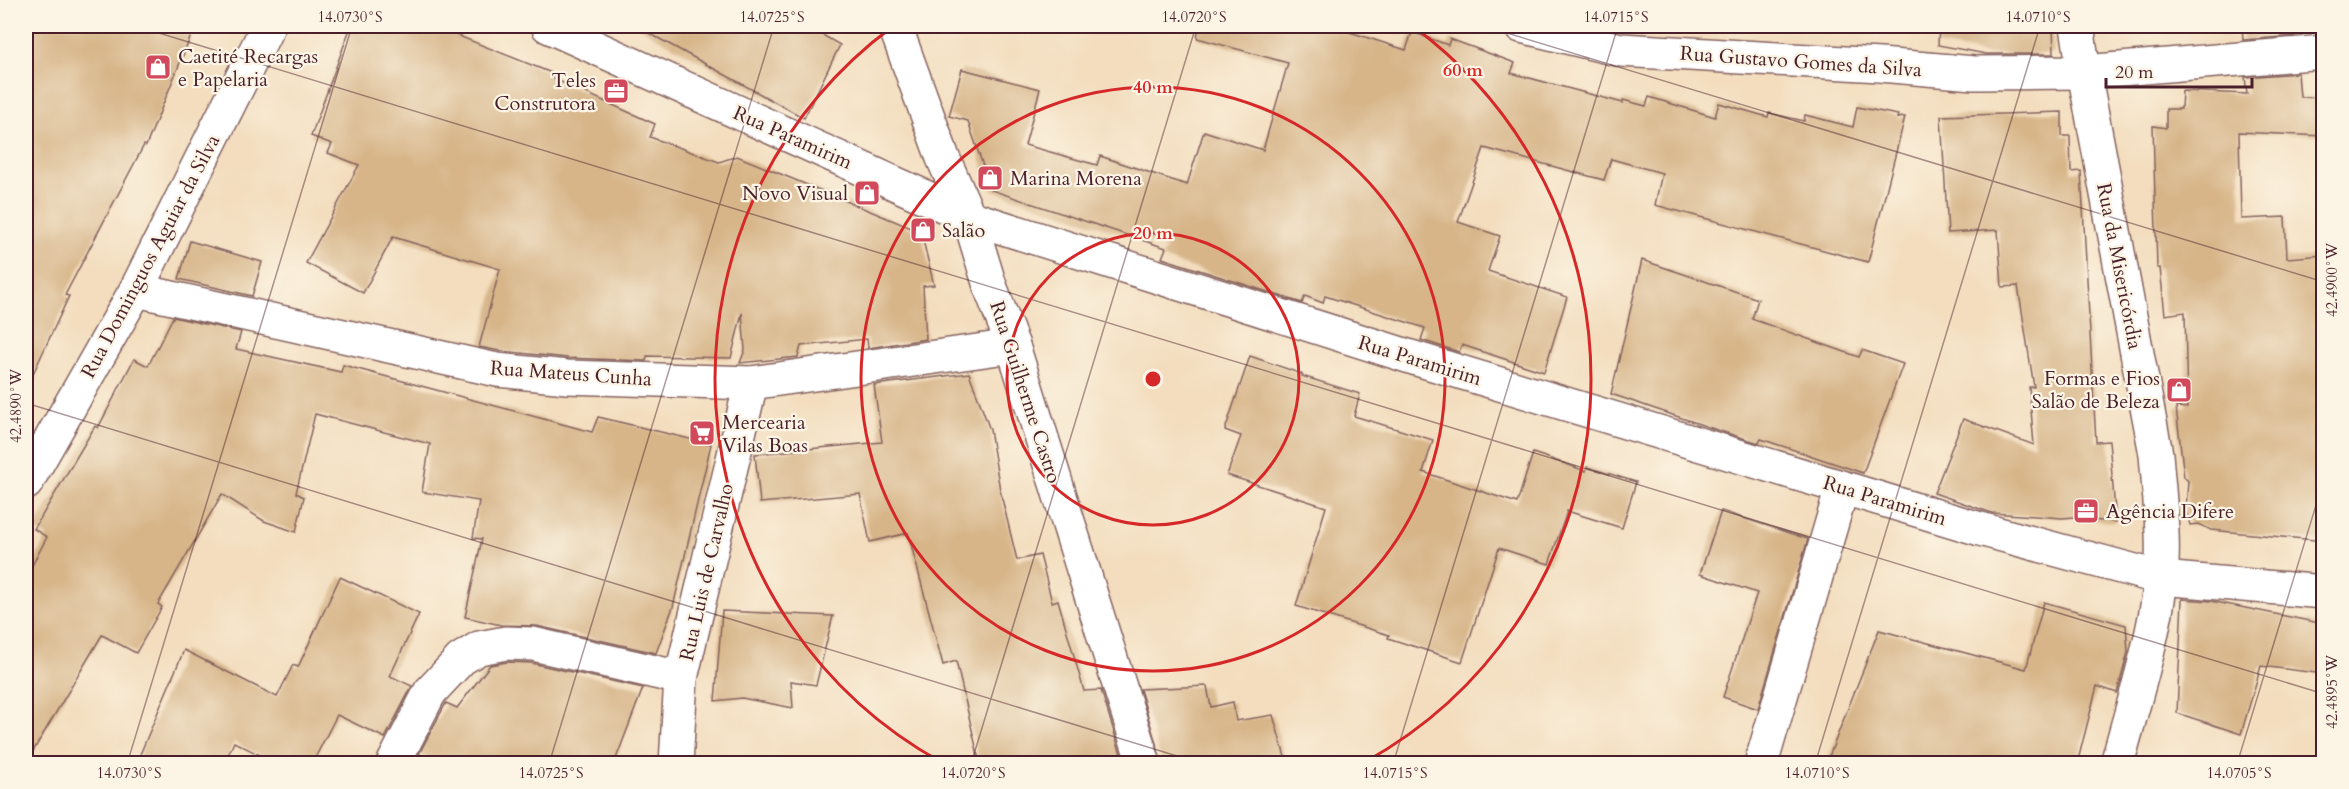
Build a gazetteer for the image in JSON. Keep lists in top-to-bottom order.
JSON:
{
  "streets": {
    "street": [
      "Rua Gustavo Gomes da Silva",
      "Rua Paramirim",
      "Rua Dominguos Aguiar da Silva",
      "Rua da Misericórdia",
      "Rua Mateus Cunha",
      "Rua Guilherme Castro",
      "Rua Luis de Carvalho"
    ]
  },
  "crossings": [
    ["Rua Gustavo Gomes da Silva", "Rua da Misericórdia"],
    ["Rua Paramirim", "Rua da Misericórdia"],
    ["Rua Paramirim", "Rua Guilherme Castro"],
    ["Rua Dominguos Aguiar da Silva", "Rua Mateus Cunha"],
    ["Rua Mateus Cunha", "Rua Guilherme Castro"],
    ["Rua Mateus Cunha", "Rua Luis de Carvalho"]
  ],
  "places": {
    "shop": [
      "Caetité Recargas e Papelaria",
      "Marina Morena",
      "Novo Visual",
      "Salão",
      "Formas e Fios Salão de Beleza"
    ],
    "office": ["Teles Construtora", "Agência Difere"],
    "supermarket": ["Mercearia Vilas Boas"]
  },
  "scale_bar": "20 m",
  "coordinates": [
    "14.0730°S",
    "14.0725°S",
    "14.0720°S",
    "14.0715°S",
    "14.0710°S",
    "42.4900°W",
    "42.4890°W",
    "42.4895°W",
    "14.0705°S"
  ],
  "rings": ["60 m", "40 m", "20 m"]
}
